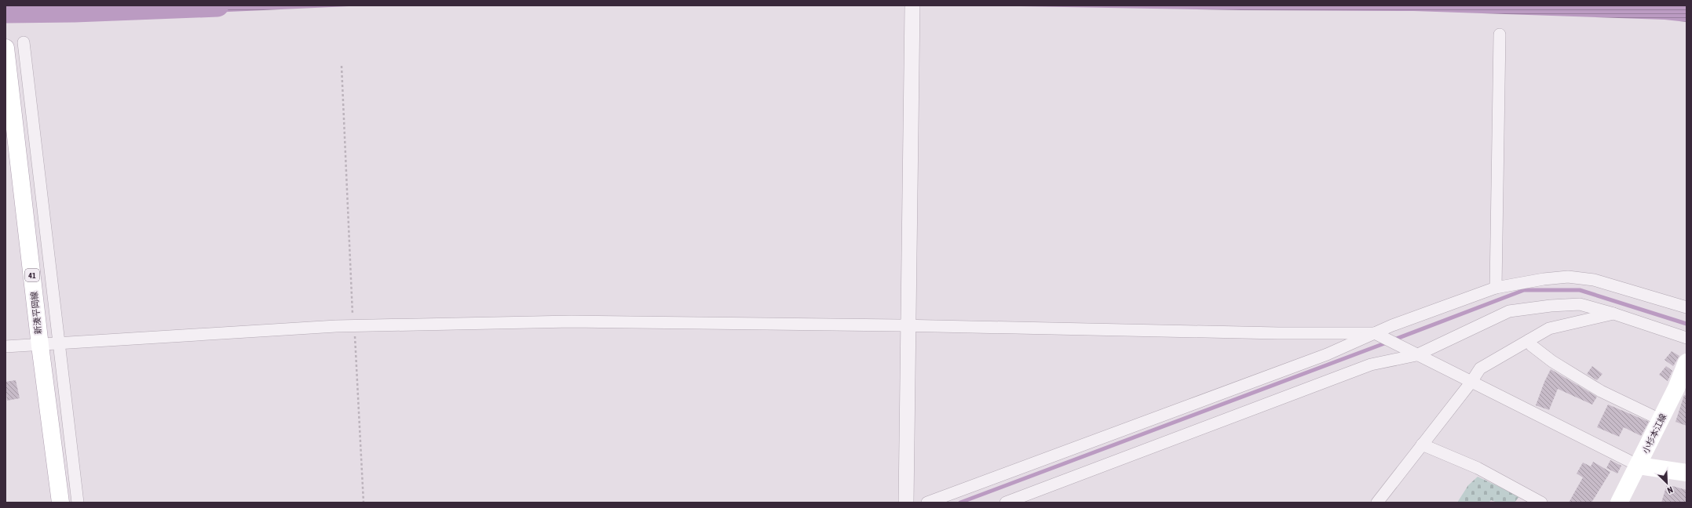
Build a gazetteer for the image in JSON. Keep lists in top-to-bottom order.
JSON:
{
  "streets": {
    "main road": ["41", "新湊平岡線", "小杉本江線"]
  },
  "north": "bottom right"
}
